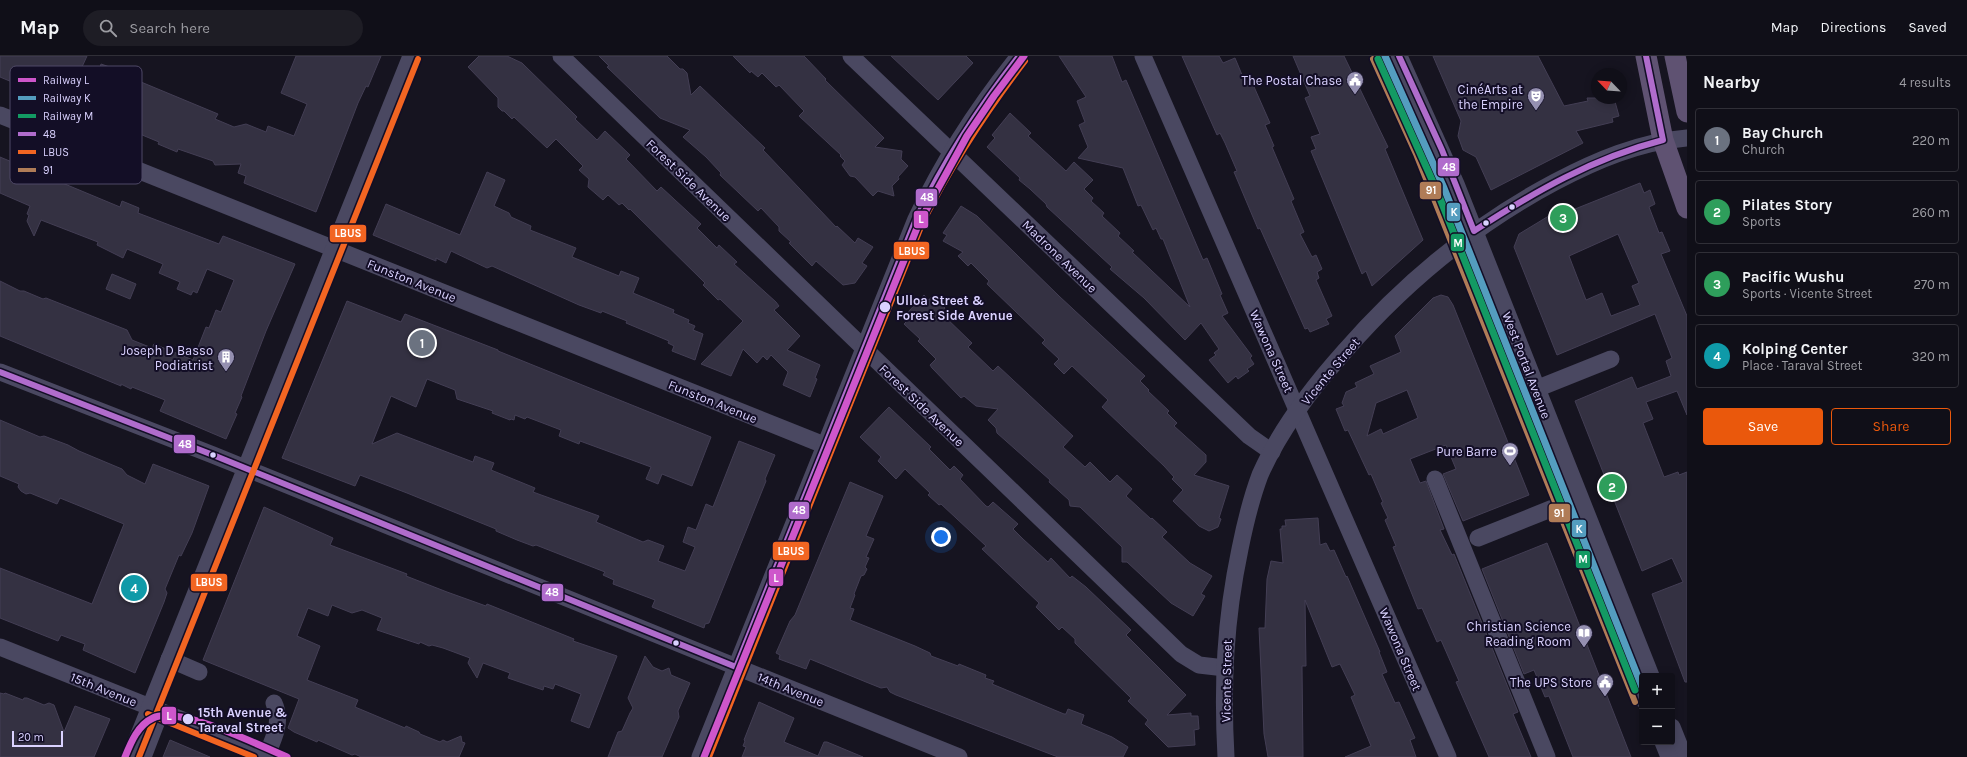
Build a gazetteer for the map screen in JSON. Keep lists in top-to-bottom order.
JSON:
{
  "streets": {
    "street": [
      "Forest Side Avenue",
      "Madrone Avenue",
      "Funston Avenue",
      "Wawona Street",
      "West Portal Avenue",
      "Vicente Street",
      "15th Avenue",
      "14th Avenue"
    ]
  },
  "crossings": [
    ["Forest Side Avenue", "Vicente Street"],
    ["Madrone Avenue", "Vicente Street"],
    ["Wawona Street", "Vicente Street"],
    ["West Portal Avenue", "Vicente Street"]
  ],
  "places": {
    "public building": ["The Postal Chase", "The UPS Store"],
    "theatre": ["CinéArts at the Empire"],
    "other": ["Ulloa Street & Forest Side Avenue", "15th Avenue & Taraval Street"],
    "building": ["Joseph D Basso Podiatrist"],
    "sports": ["Pure Barre"],
    "library": ["Christian Science Reading Room"]
  },
  "lines": [
    "rail line L",
    "rail line K",
    "transit line 48",
    "rail line M",
    "transit line LBUS",
    "transit line 91"
  ],
  "legend": [
    "Railway L",
    "Railway K",
    "Railway M",
    "48",
    "LBUS",
    "91"
  ],
  "scale_bar": "20 m",
  "north": "top left",
  "page": {
    "header": "Map",
    "search": "Search here",
    "nav": ["Map", "Directions", "Saved"],
    "heading": ["Nearby", "4 results"],
    "list": [
      {
        "mark": "1",
        "name": "Bay Church",
        "note": "Church",
        "value": "220 m"
      },
      {
        "mark": "2",
        "name": "Pilates Story",
        "note": "Sports",
        "value": "260 m"
      },
      {
        "mark": "3",
        "name": "Pacific Wushu",
        "note": "Sports · Vicente Street",
        "value": "270 m"
      },
      {
        "mark": "4",
        "name": "Kolping Center",
        "note": "Place · Taraval Street",
        "value": "320 m"
      }
    ],
    "pins": [
      "3",
      "1",
      "2",
      "4"
    ],
    "buttons": ["Save", "Share"],
    "map_buttons": ["+", "−"],
    "scale": "20 m"
  }
}
